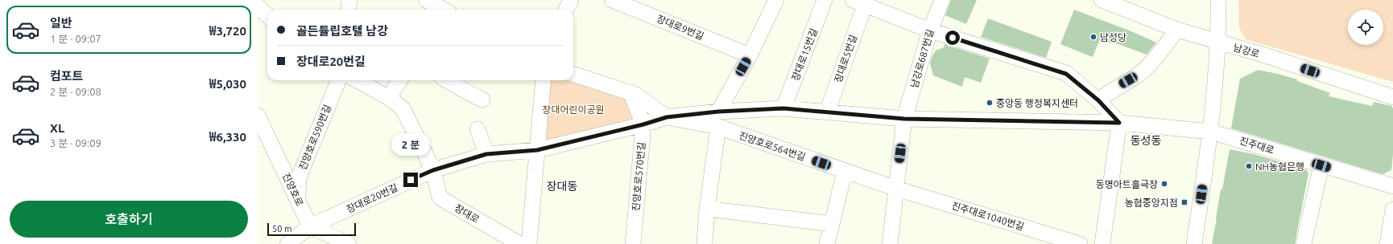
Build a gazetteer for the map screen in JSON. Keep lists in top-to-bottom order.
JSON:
{
  "streets": {
    "street": [
      "장대로9번길",
      "남강로",
      "장대로15번길",
      "장대로5번길",
      "남강로687번길",
      "진양호로590번길",
      "진주대로",
      "진양호로564번길",
      "진양호로570번길",
      "진양호로",
      "장대로20번길",
      "장대로",
      "진주대로1040번길"
    ]
  },
  "crossings": [
    ["장대로5번길", "남강로687번길"],
    ["장대로5번길", "진주대로"],
    ["남강로687번길", "진주대로"],
    ["남강로687번길", "진양호로564번길"],
    ["남강로687번길", "진주대로1040번길"],
    ["진양호로590번길", "진양호로"],
    ["진양호로564번길", "진주대로1040번길"],
    ["진양호로", "장대로20번길"],
    ["장대로20번길", "장대로"]
  ],
  "districts": ["동성동", "장대동"],
  "parks": ["장대어린이공원"],
  "places": {
    "other": [
      "남성당",
      "중앙동 행정복지센터",
      "NH농협은행",
      "동명아트홀극장"
    ],
    "transit": ["농협중앙지점"]
  },
  "scale_bar": "50 m",
  "page": {
    "list": [
      {
        "name": "일반",
        "note": "1 분 · 09:07",
        "value": "₩3,720"
      },
      {
        "name": "컴포트",
        "note": "2 분 · 09:08",
        "value": "₩5,030"
      },
      {
        "name": "XL",
        "note": "3 분 · 09:09",
        "value": "₩6,330"
      }
    ],
    "banner": ["골든튤립호텔 남강", "장대로20번길"],
    "bubble": "2 분",
    "buttons": "호출하기",
    "scale": "50 m"
  }
}
